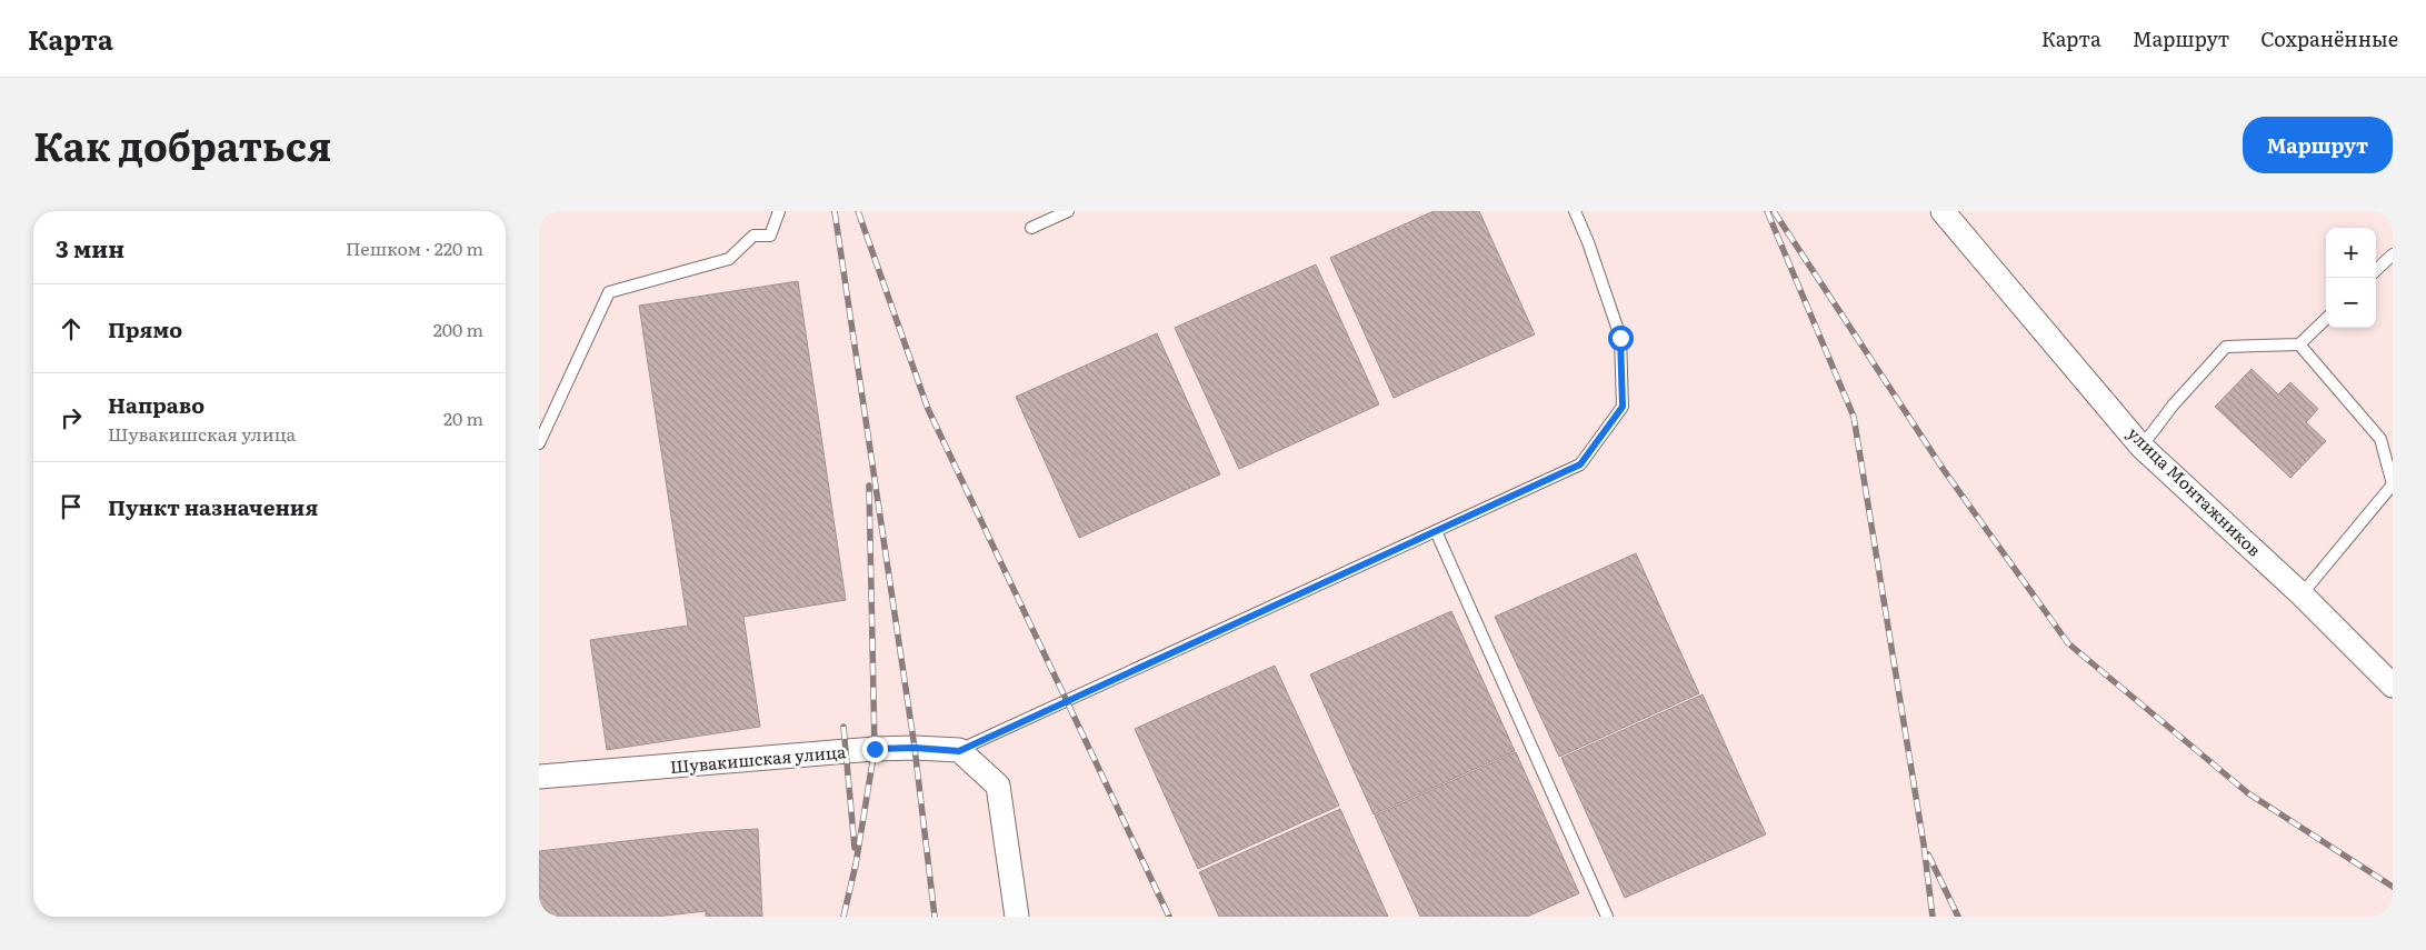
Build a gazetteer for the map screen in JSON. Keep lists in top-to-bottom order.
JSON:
{
  "streets": {
    "street": ["улица Монтажников", "Шувакишская улица"]
  },
  "page": {
    "header": "Карта",
    "nav": ["Карта", "Маршрут", "Сохранённые"],
    "title": "Как добраться",
    "buttons": "Маршрут",
    "heading": ["3 мин", "Пешком · 220 m"],
    "map_buttons": ["+", "−"],
    "list": [
      ["Прямо", "200 m"],
      ["Направо", "Шувакишская улица", "20 m"],
      "Пункт назначения"
    ]
  }
}
